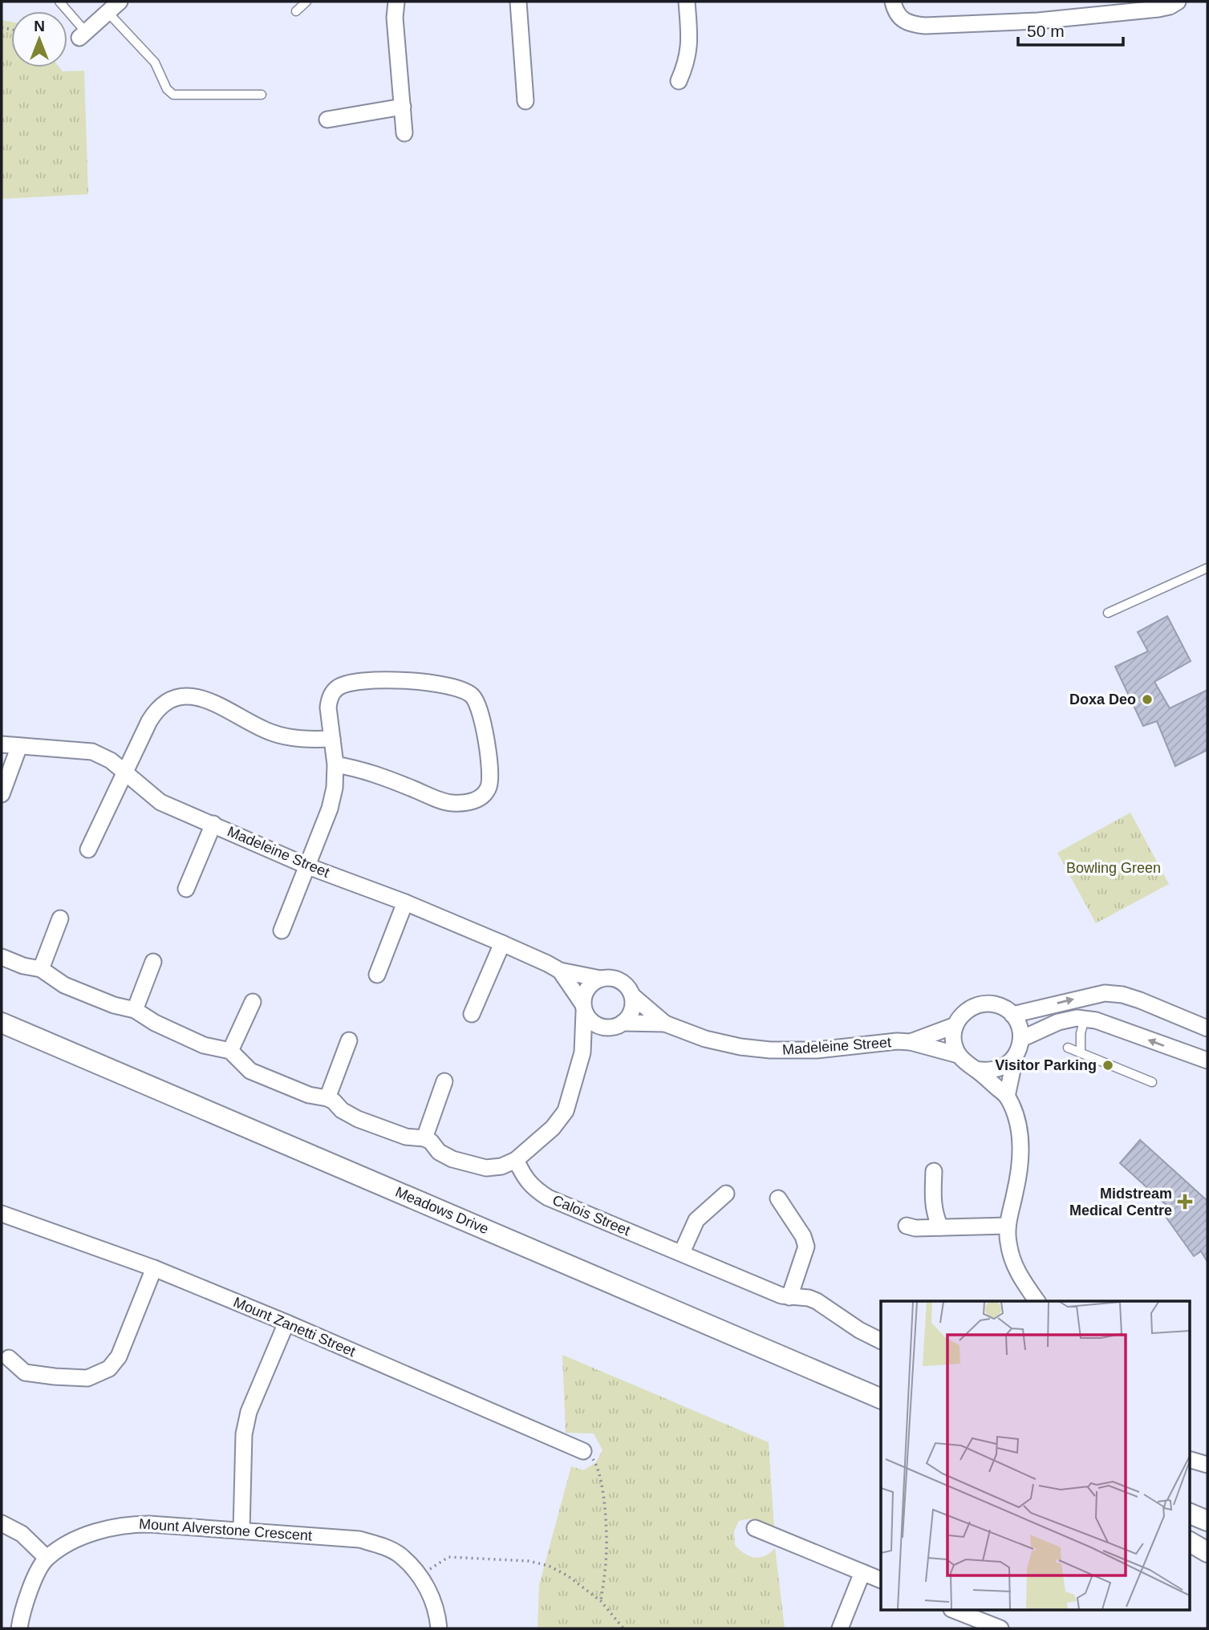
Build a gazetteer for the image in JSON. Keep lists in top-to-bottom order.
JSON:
{
  "streets": {
    "street": [
      "Madeleine Street",
      "Meadows Drive",
      "Calois Street",
      "Mount Zanetti Street",
      "Mount Alverstone Crescent"
    ]
  },
  "parks": ["Bowling Green"],
  "places": {
    "other": ["Doxa Deo", "Visitor Parking"],
    "health": ["Midstream Medical Centre"]
  },
  "scale_bar": "50 m",
  "north": "top"
}
